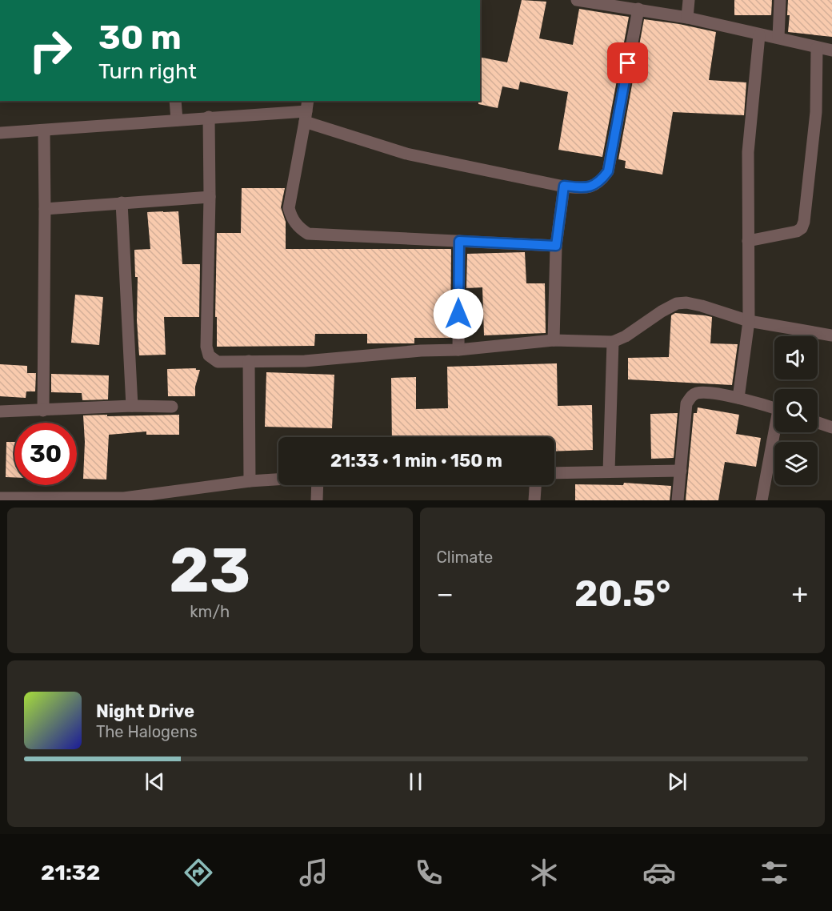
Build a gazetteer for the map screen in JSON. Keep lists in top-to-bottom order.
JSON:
{
  "page": {
    "turn": ["30 m", "Turn right"],
    "limit": "30",
    "trip": "21:33 · 1 min · 150 m",
    "tile": [
      ["23", "km/h"],
      "Climate"
    ],
    "heat": ["−", "20.5°", "+"],
    "song": ["Night Drive", "The Halogens"],
    "tabs": "21:32"
  }
}
